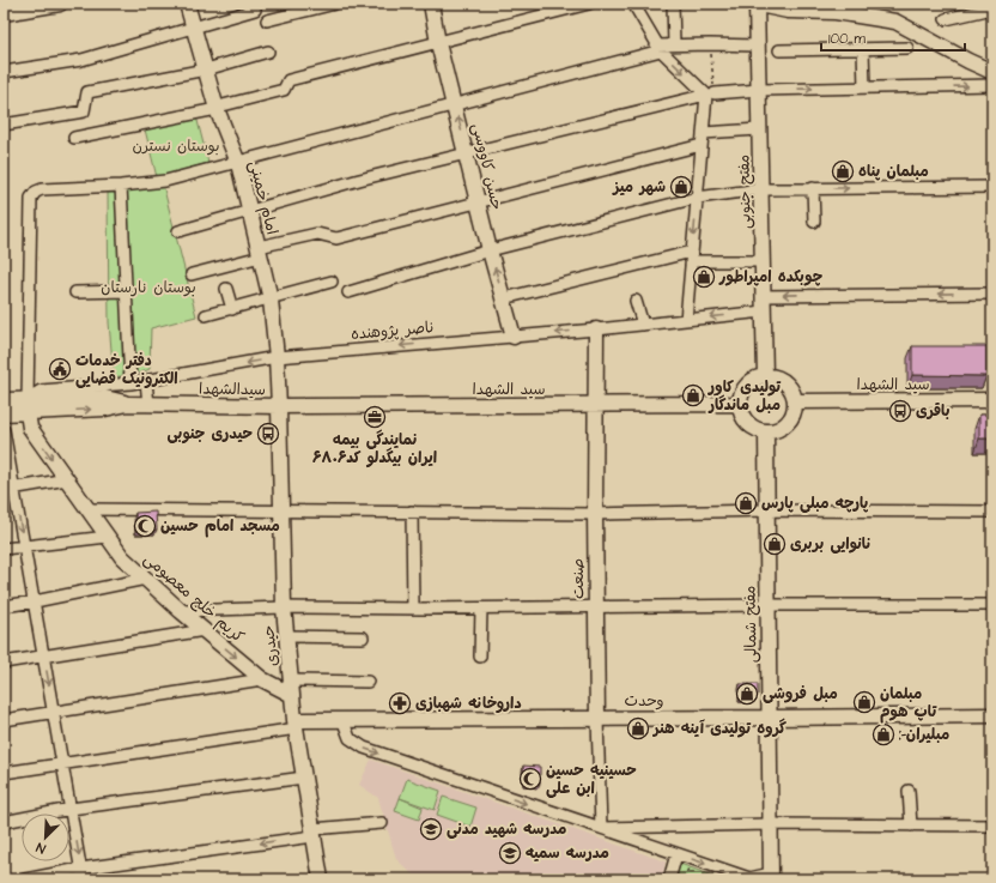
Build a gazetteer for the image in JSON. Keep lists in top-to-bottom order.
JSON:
{
  "streets": {
    "street": [
      "حسن کاووسی",
      "مفتح جنوبی",
      "امام خمینی",
      "ناصر پژوهنده",
      "سید الشهدا",
      "سیدالشهدا",
      "صنعت",
      "کریم خلج معصومی",
      "مفتح شمالی",
      "حیدری",
      "وحدت"
    ]
  },
  "crossings": [
    ["حسن کاووسی", "ناصر پژوهنده"],
    ["مفتح جنوبی", "ناصر پژوهنده"],
    ["مفتح جنوبی", "سید الشهدا"],
    ["مفتح جنوبی", "مفتح شمالی"],
    ["امام خمینی", "ناصر پژوهنده"],
    ["امام خمینی", "سید الشهدا"],
    ["امام خمینی", "سیدالشهدا"],
    ["امام خمینی", "حیدری"],
    ["ناصر پژوهنده", "سیدالشهدا"],
    ["ناصر پژوهنده", "صنعت"],
    ["ناصر پژوهنده", "کریم خلج معصومی"],
    ["سید الشهدا", "سیدالشهدا"],
    ["سید الشهدا", "صنعت"],
    ["سید الشهدا", "مفتح شمالی"],
    ["سید الشهدا", "حیدری"],
    ["سیدالشهدا", "کریم خلج معصومی"],
    ["سیدالشهدا", "حیدری"],
    ["صنعت", "وحدت"],
    ["کریم خلج معصومی", "حیدری"],
    ["مفتح شمالی", "وحدت"],
    ["حیدری", "وحدت"]
  ],
  "one_way": ["کریم خلج معصومی"],
  "parks": ["بوستان نسترن", "بوستان نارستان"],
  "places": {
    "shop": [
      "مبلمان پناه",
      "شهر میز",
      "چوبکده امپراطور",
      "تولیدی کاور مبل ماندگار",
      "پارچه مبلی پارس",
      "نانوایی بربری",
      "مبل فروشی",
      "مبلمان تاپ هوم",
      "گروه تولیدی آینه هنر",
      "مبلیران-1"
    ],
    "public building": ["دفتر خدمات الکترونیک قضایی"],
    "bus stop": ["باقری", "حیدری جنوبی"],
    "office": ["نمایندگی بیمه ایران بیگدلو کد۶۸۰۶"],
    "mosque": ["مسجد امام حسین", "حسینیه حسین ابن علی"],
    "pharmacy": ["داروخانه شهبازی"],
    "school or university": ["مدرسه شهید مدنی", "مدرسه سمیه"]
  },
  "scale_bar": "100 m",
  "north": "bottom left"
}
